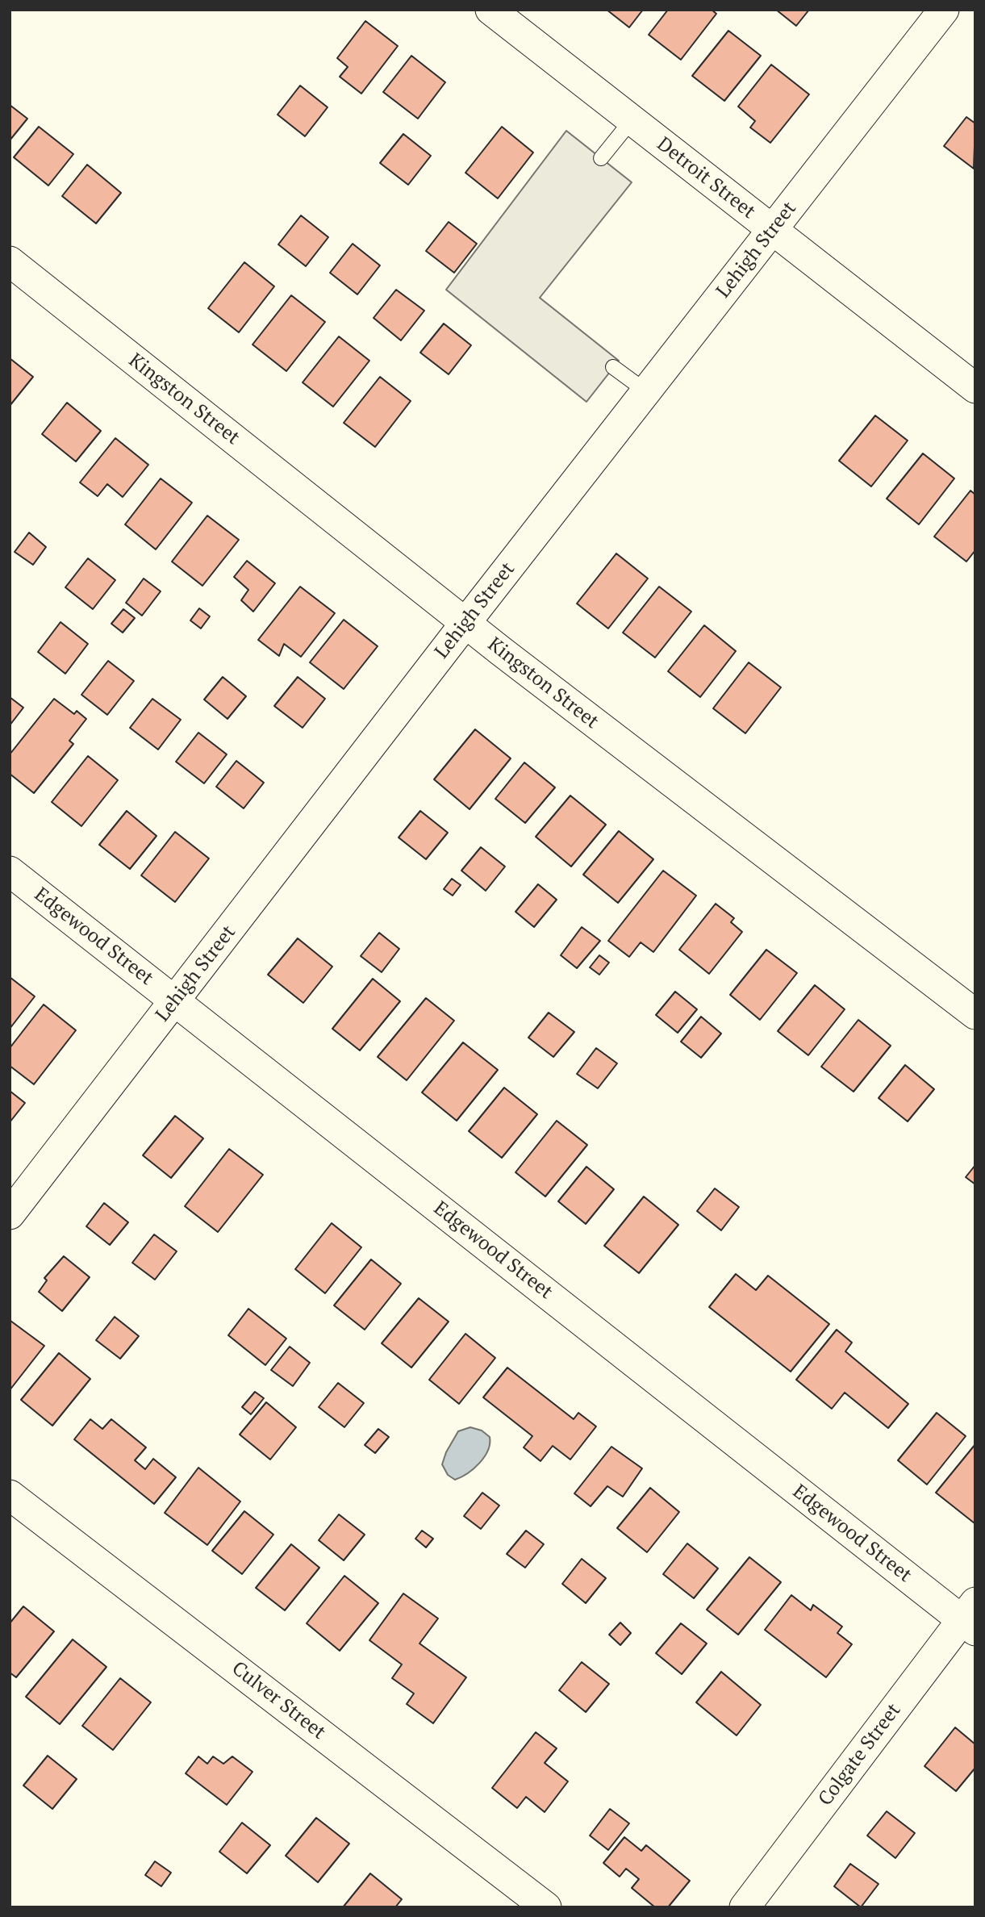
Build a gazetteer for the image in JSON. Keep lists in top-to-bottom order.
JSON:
{
  "streets": {
    "street": [
      "Detroit Street",
      "Lehigh Street",
      "Kingston Street",
      "Edgewood Street",
      "Culver Street",
      "Colgate Street"
    ]
  },
  "crossings": [
    ["Detroit Street", "Lehigh Street"],
    ["Lehigh Street", "Kingston Street"],
    ["Lehigh Street", "Edgewood Street"],
    ["Edgewood Street", "Colgate Street"]
  ]
}
